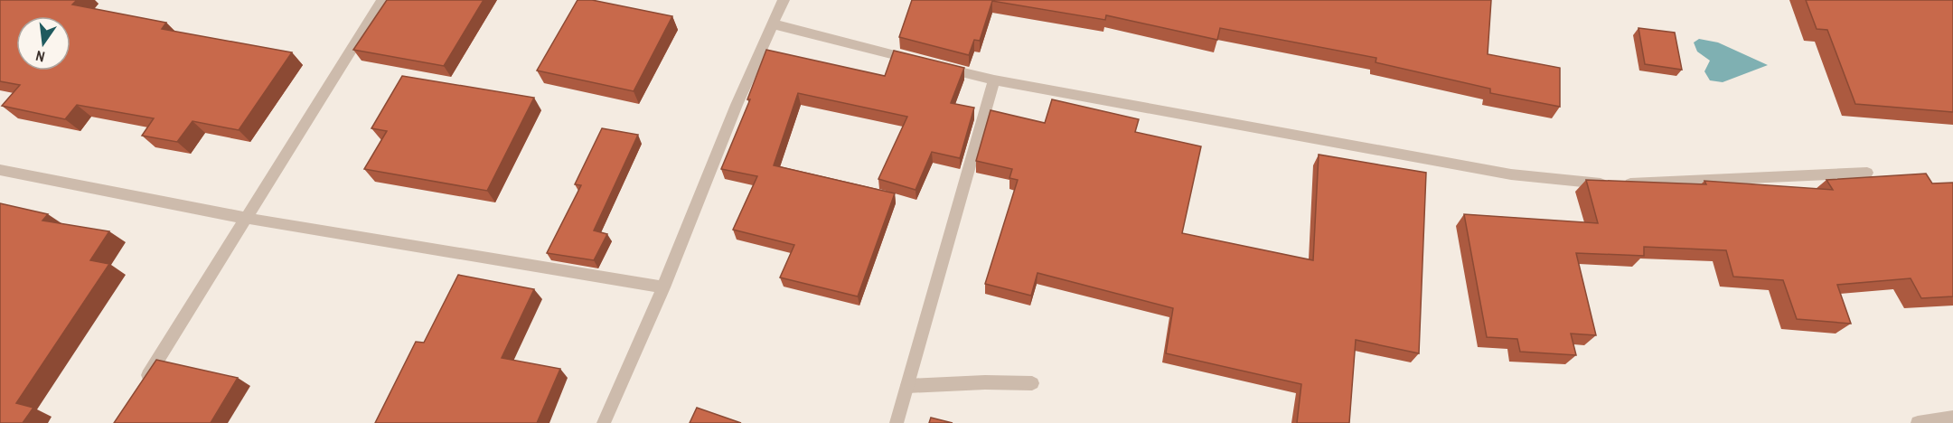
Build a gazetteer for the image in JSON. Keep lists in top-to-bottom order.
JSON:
{
  "north": "bottom"
}
